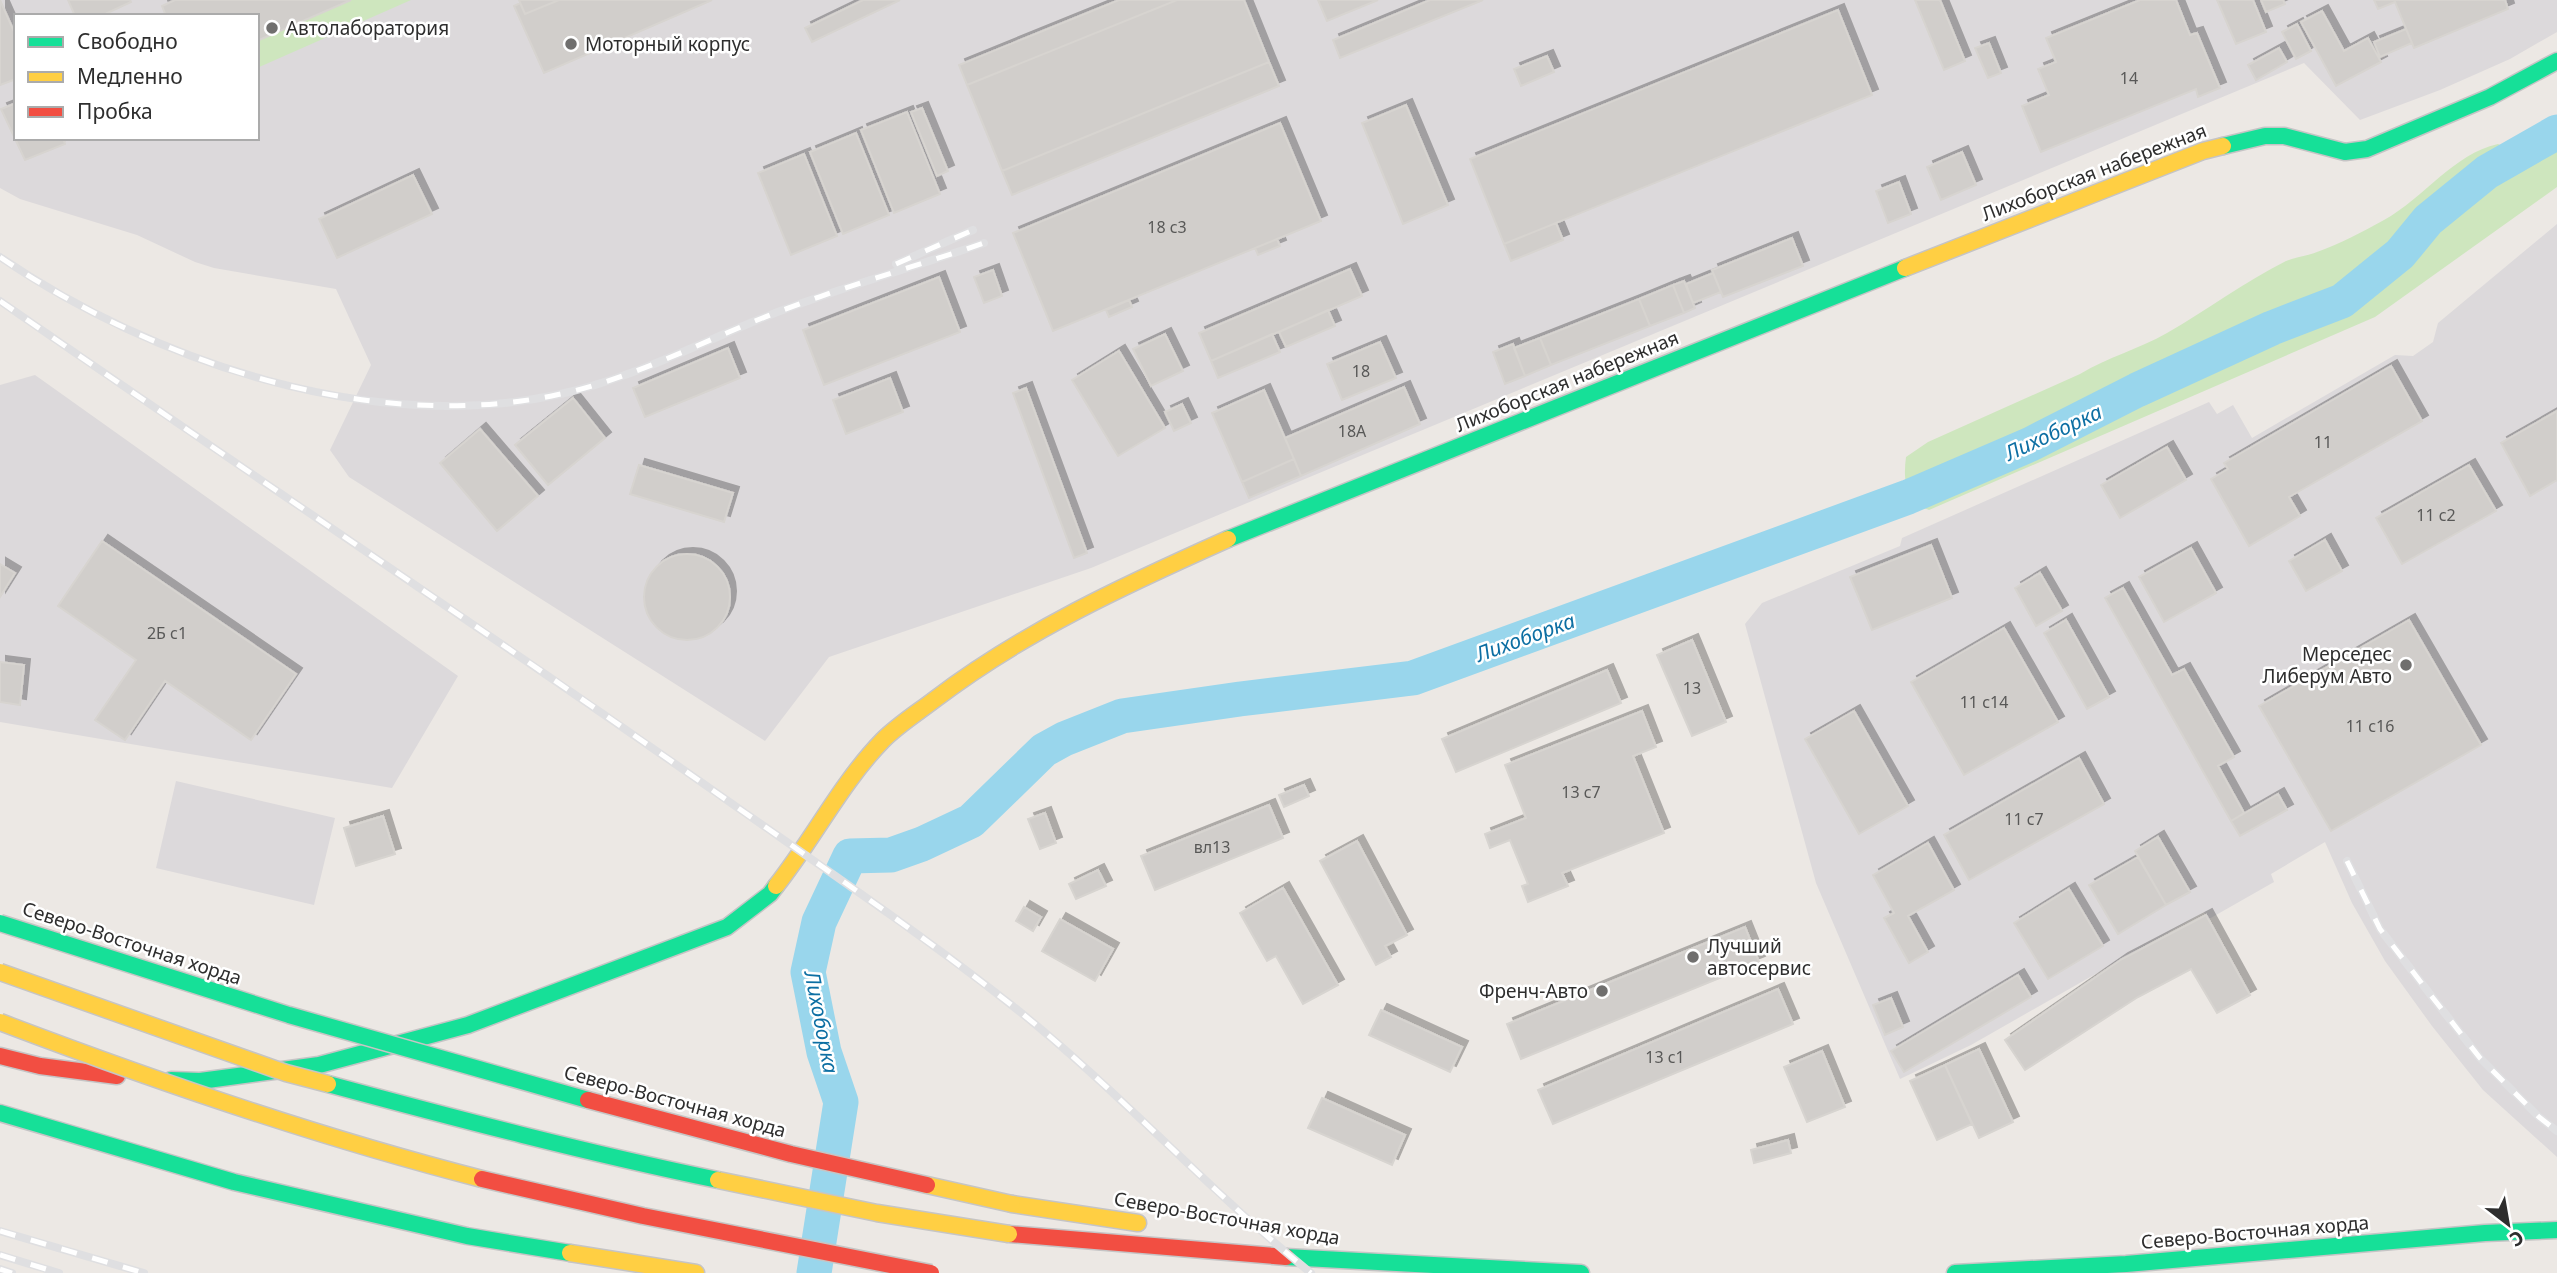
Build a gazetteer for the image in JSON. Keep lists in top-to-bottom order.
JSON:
{
  "streets": {
    "main road": ["Лихоборская набережная", "Северо-Восточная хорда"]
  },
  "water": ["Лихоборка"],
  "places": [
    "Автолаборатория",
    "Моторный корпус",
    "Мерседес Либерум Авто",
    "Лучший автосервис",
    "Френч-Авто"
  ],
  "house_numbers": [
    "14",
    "18 с3",
    "18",
    "18А",
    "11",
    "11 с2",
    "2Б с1",
    "13",
    "11 с14",
    "11 с16",
    "13 с7",
    "11 с7",
    "вл13",
    "13 с1"
  ],
  "legend": ["Свободно", "Медленно", "Пробка"],
  "north": "bottom right"
}
